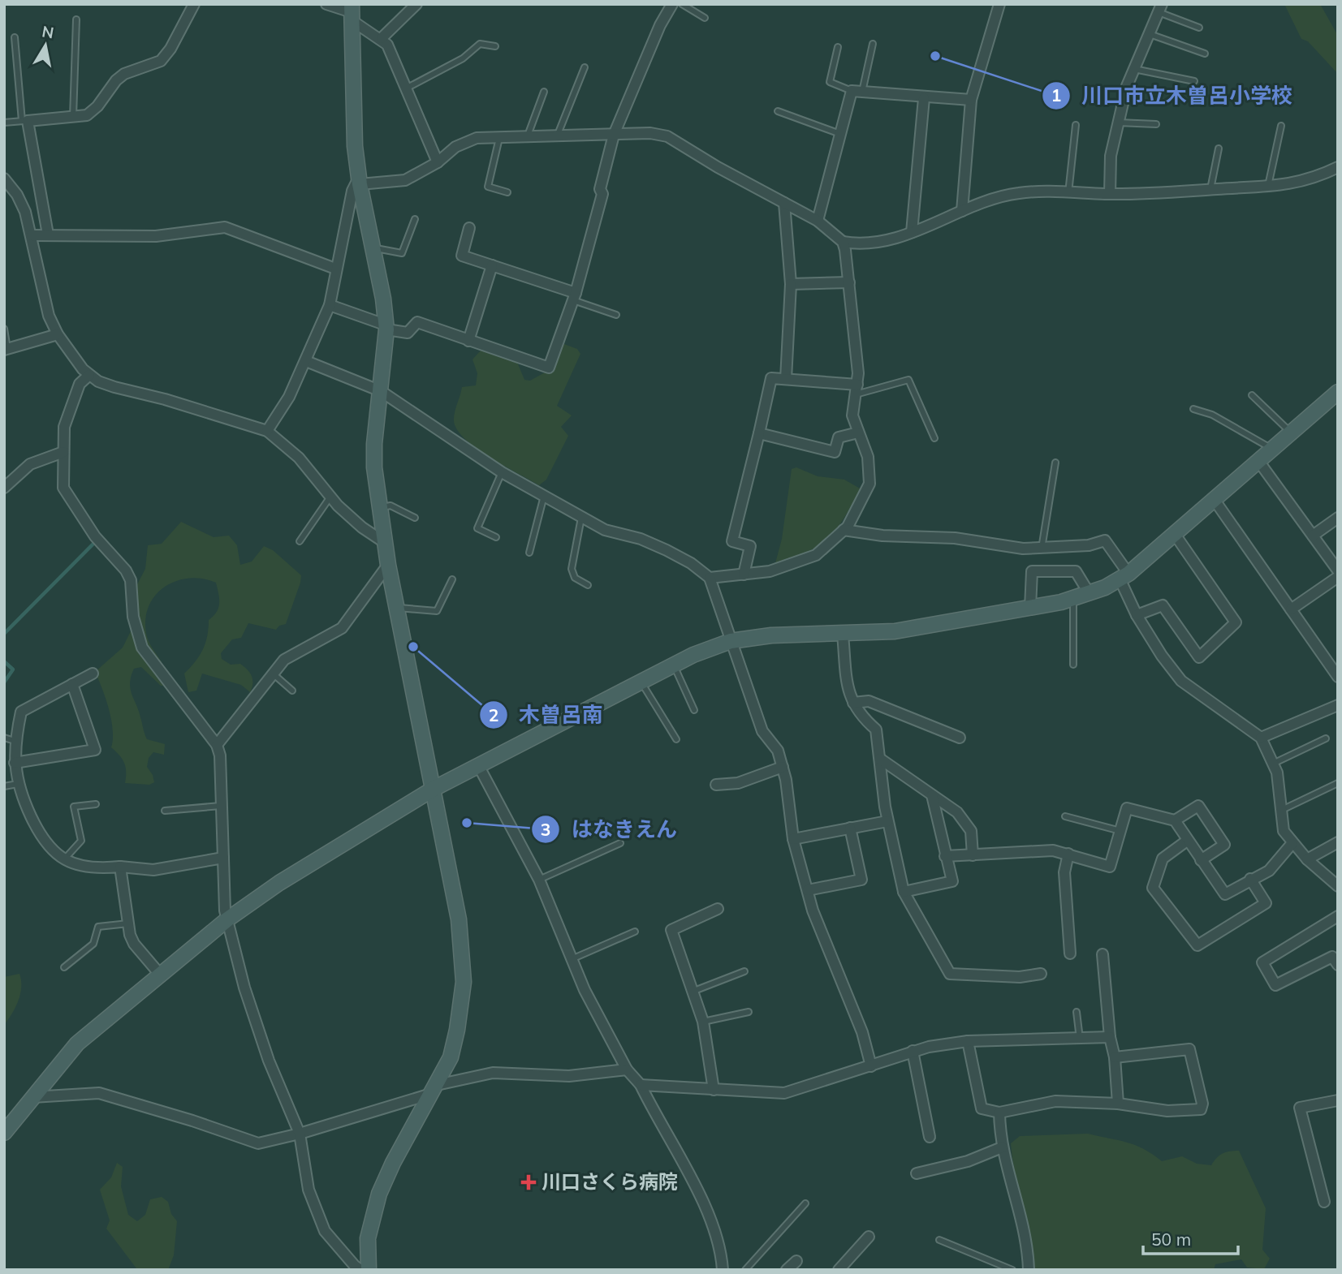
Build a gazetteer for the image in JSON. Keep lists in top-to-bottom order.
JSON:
{
  "places": {
    "other": ["川口市立木曽呂小学校", "木曽呂南", "はなきえん"],
    "health": ["川口さくら病院"]
  },
  "scale_bar": "50 m",
  "north": "top"
}
